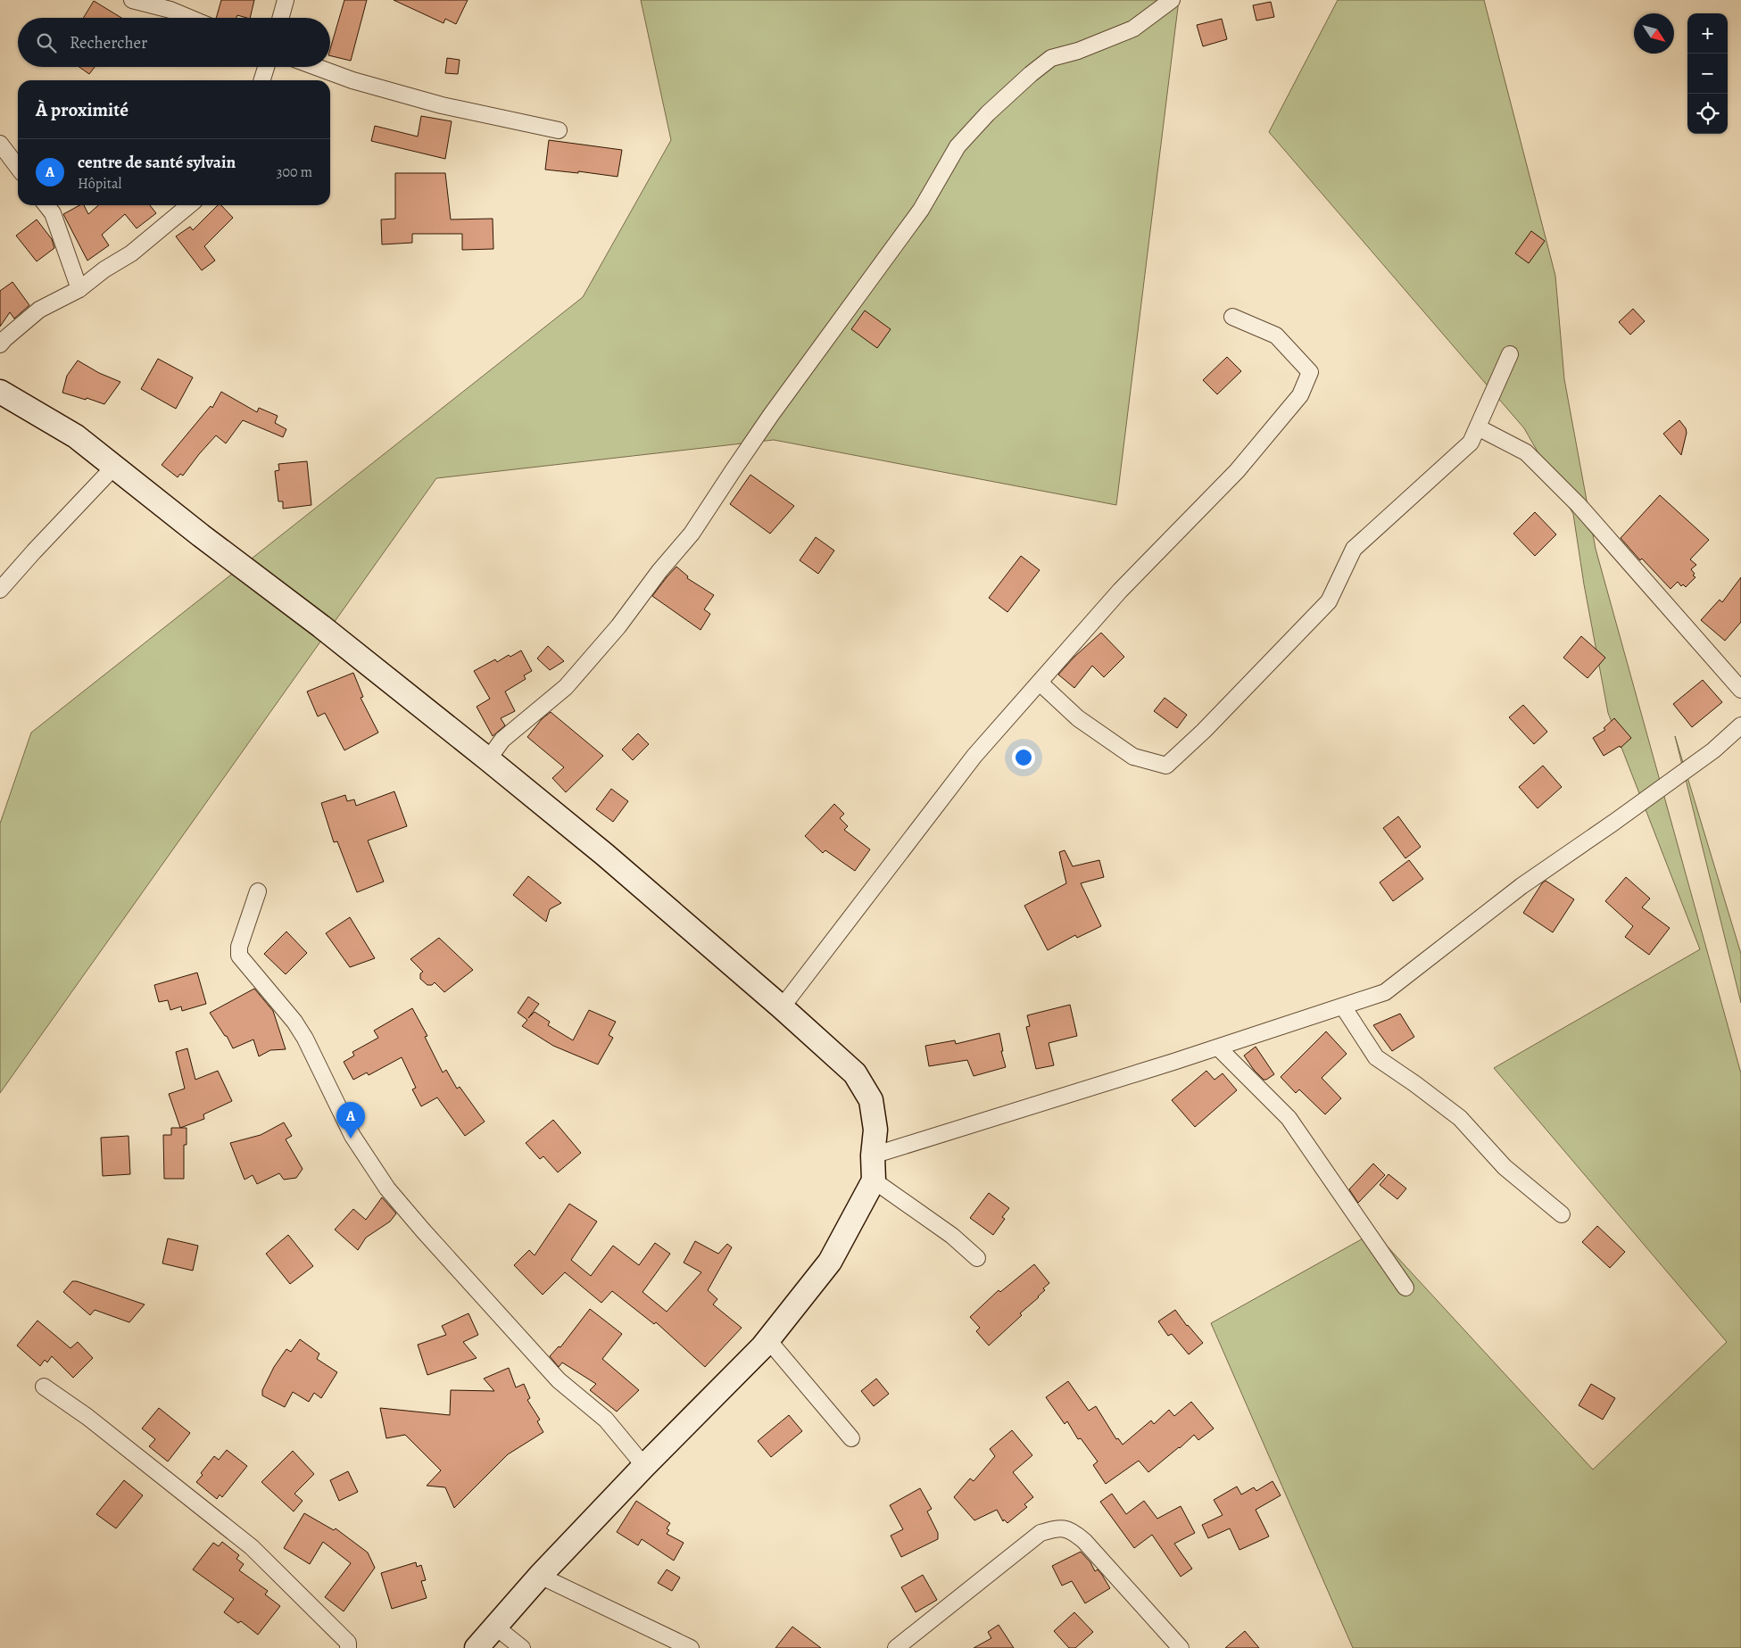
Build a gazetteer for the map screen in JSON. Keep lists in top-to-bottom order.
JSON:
{
  "north": "bottom right",
  "page": {
    "map_buttons": ["+", "−"],
    "search": "Rechercher",
    "heading": "À proximité",
    "list": [
      {
        "mark": "A",
        "name": "centre de santé sylvain",
        "note": "Hôpital",
        "value": "300 m"
      }
    ],
    "pins": "A"
  }
}
